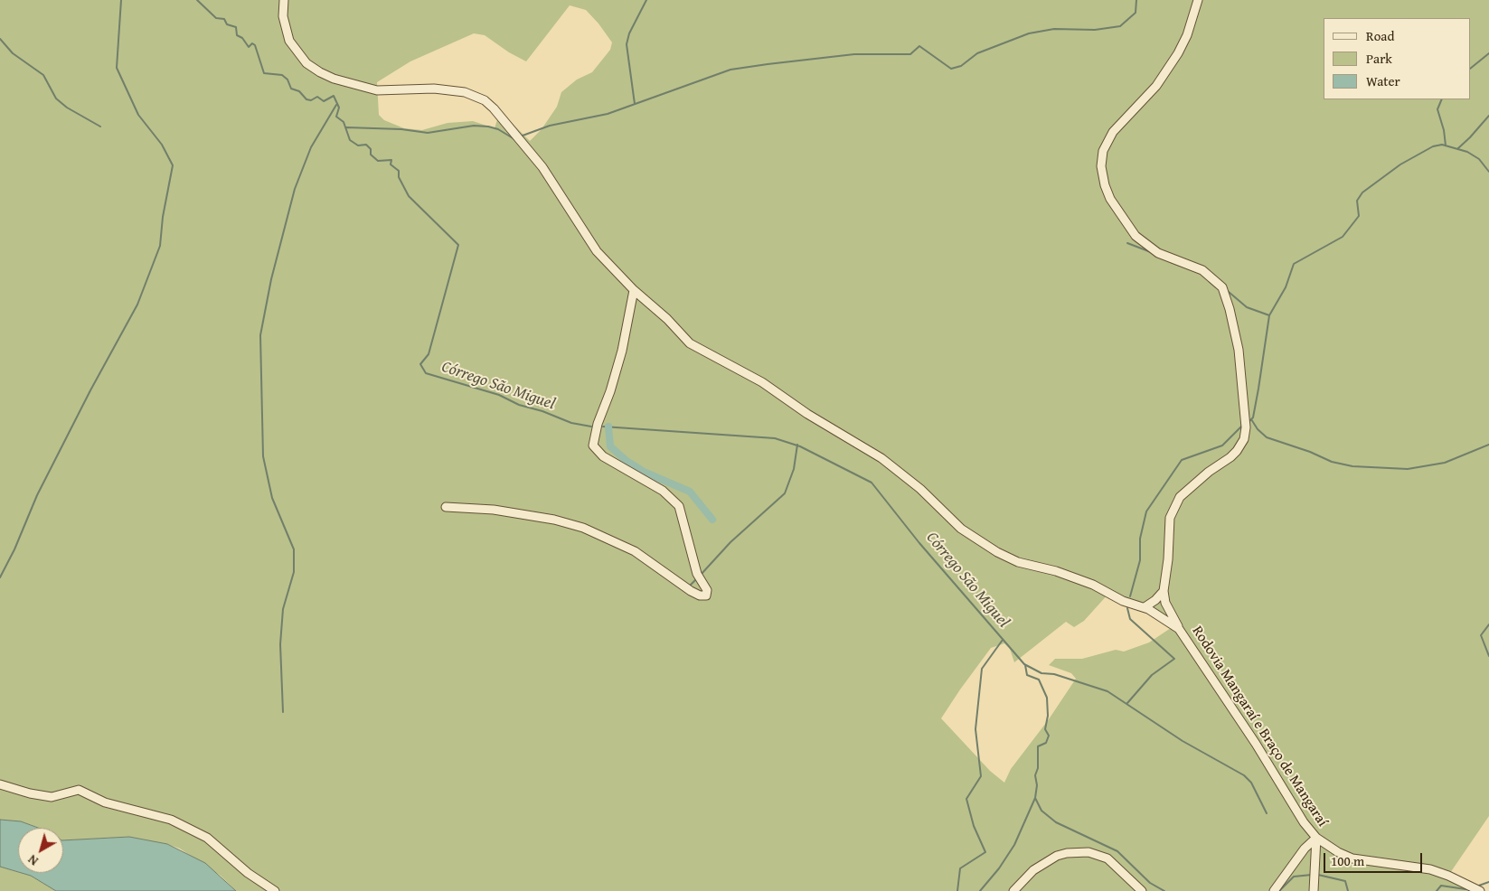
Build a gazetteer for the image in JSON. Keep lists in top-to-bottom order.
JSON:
{
  "streets": {
    "street": ["Rodovia Mangaraí e Braço de Mangaraí"]
  },
  "water": ["Córrego São Miguel"],
  "legend": ["Road", "Park", "Water"],
  "scale_bar": "100 m",
  "north": "bottom left"
}
